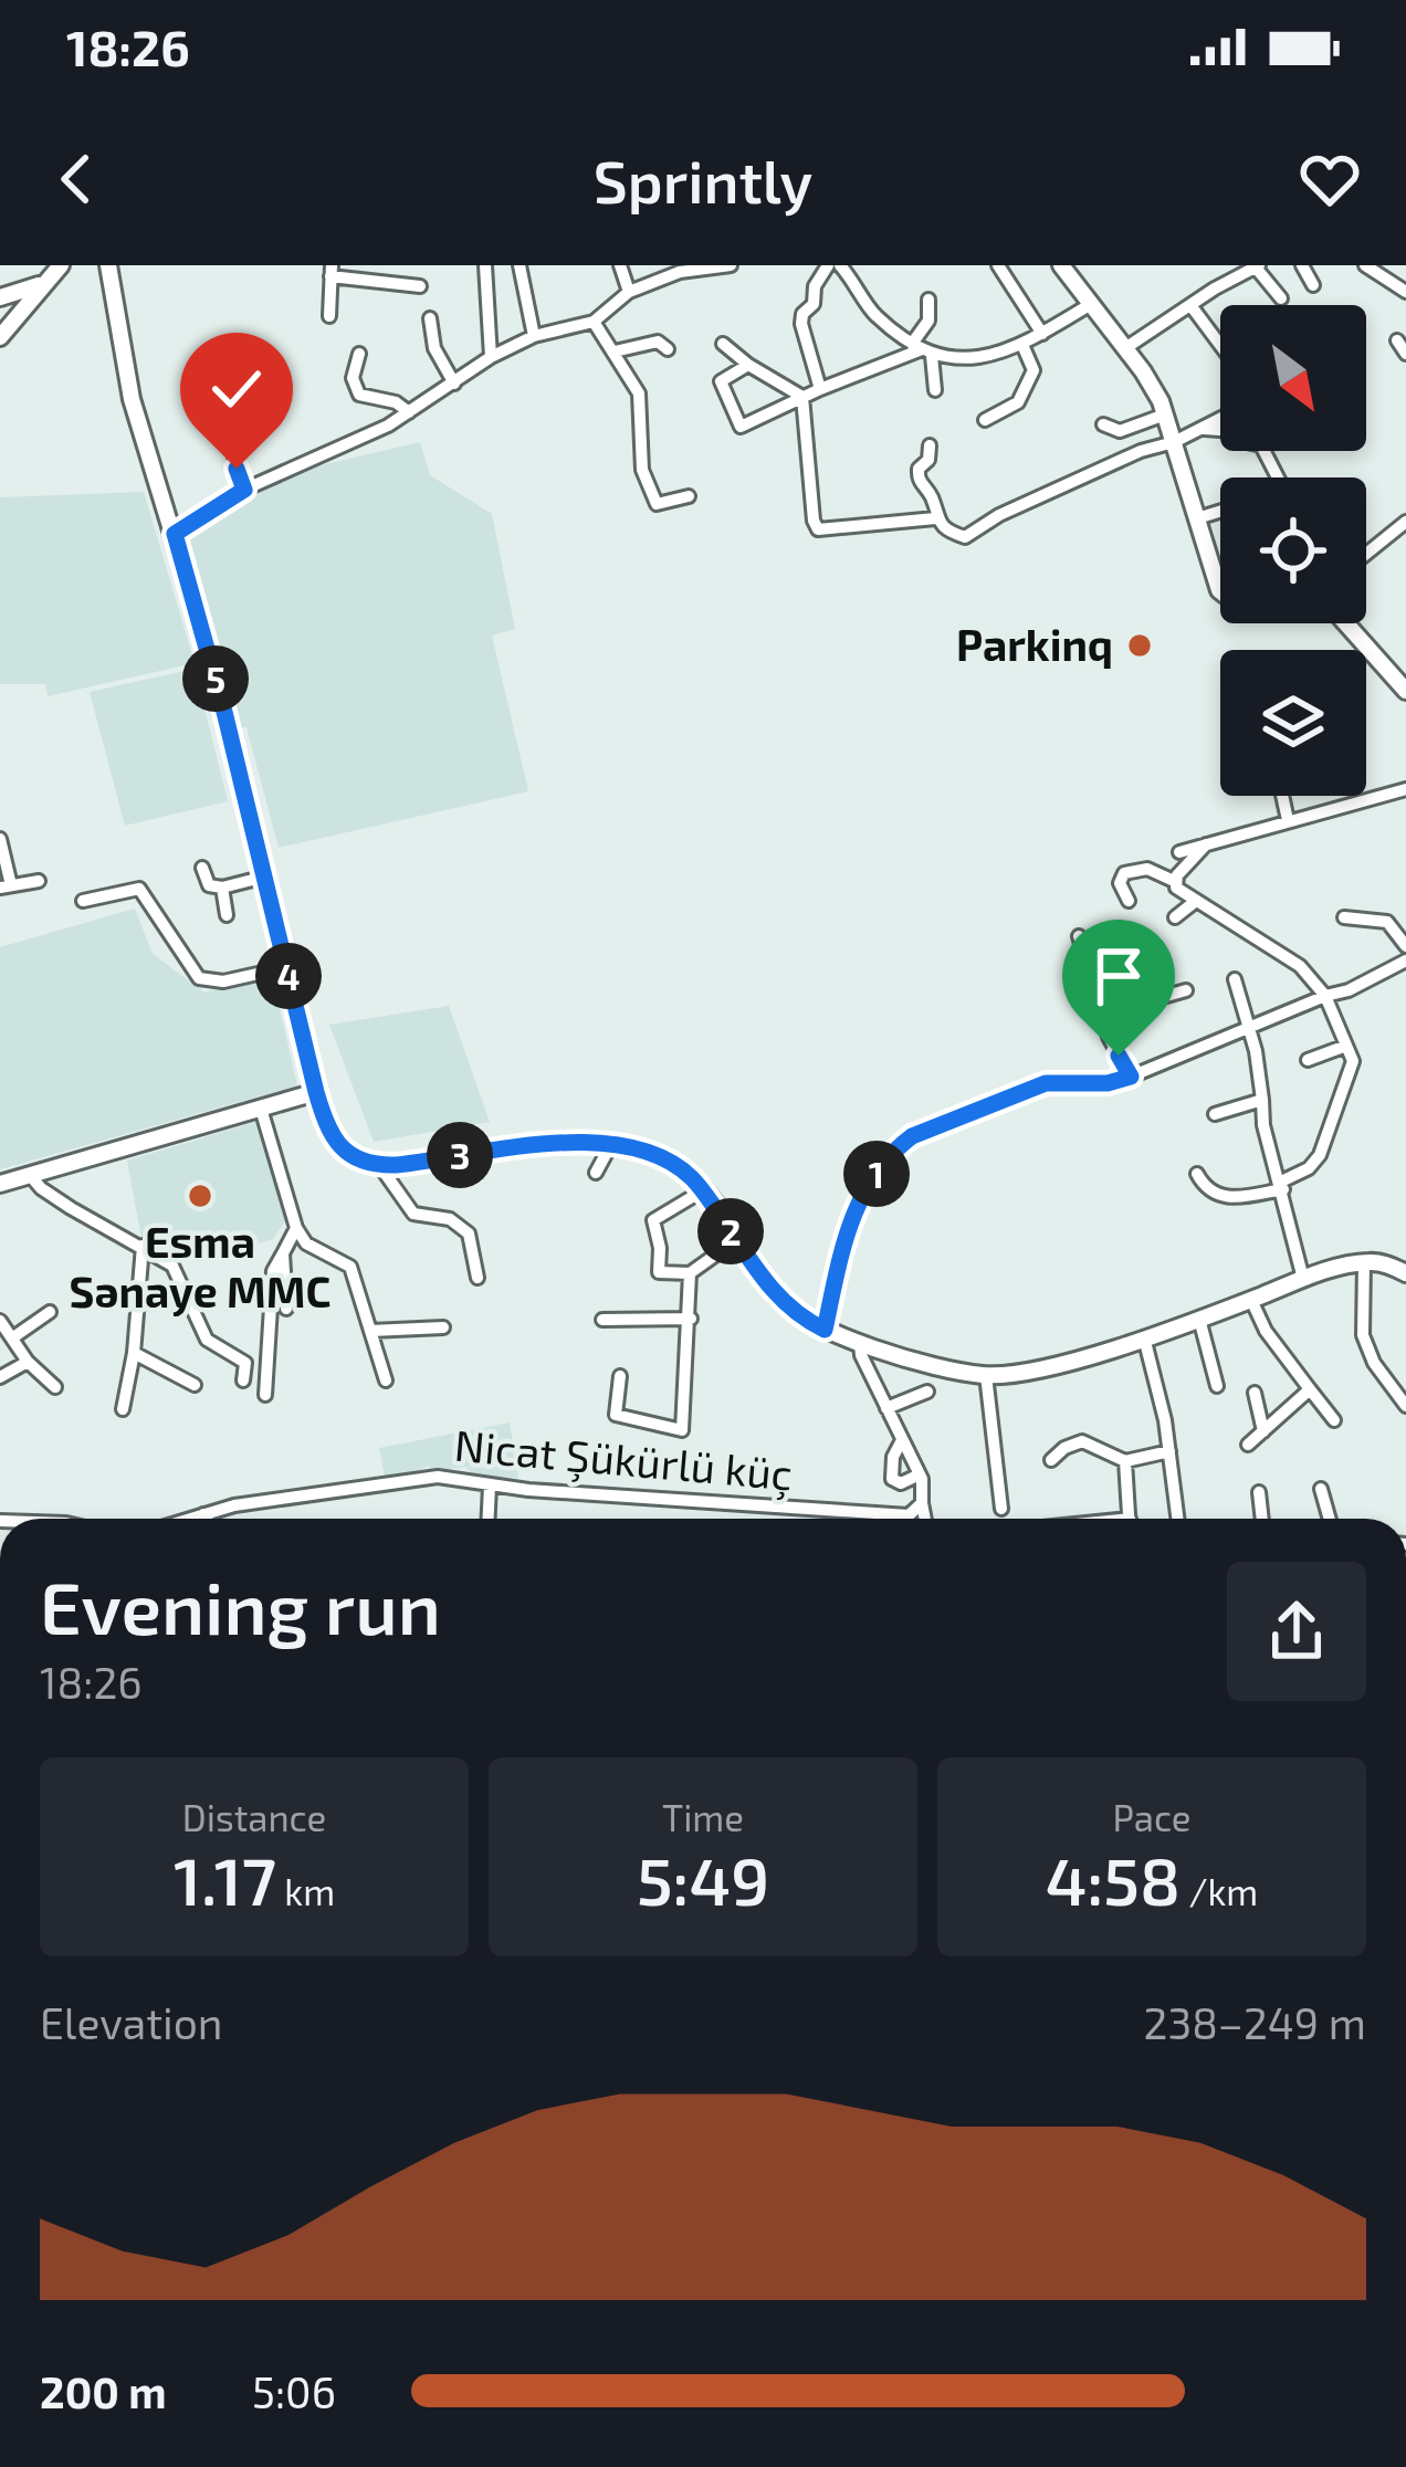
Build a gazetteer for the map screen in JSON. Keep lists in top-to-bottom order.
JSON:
{
  "streets": {
    "street": ["Nicat Şükürlü küç"]
  },
  "places": ["Parkinq", "Esma Sənaye MMC"],
  "north": "bottom right",
  "page": {
    "status": "18:26",
    "header": "Sprintly",
    "pins": [
      "5",
      "4",
      "3",
      "1",
      "2"
    ],
    "heading": ["Evening run", "18:26"],
    "stats": [
      ["Distance", "1.17 km"],
      ["Time", "5:49"],
      ["Pace", "4:58 /km"]
    ],
    "chart": ["Elevation", "238–249 m"],
    "list": [
      {
        "name": "200 m",
        "note": "5:06"
      }
    ]
  }
}
